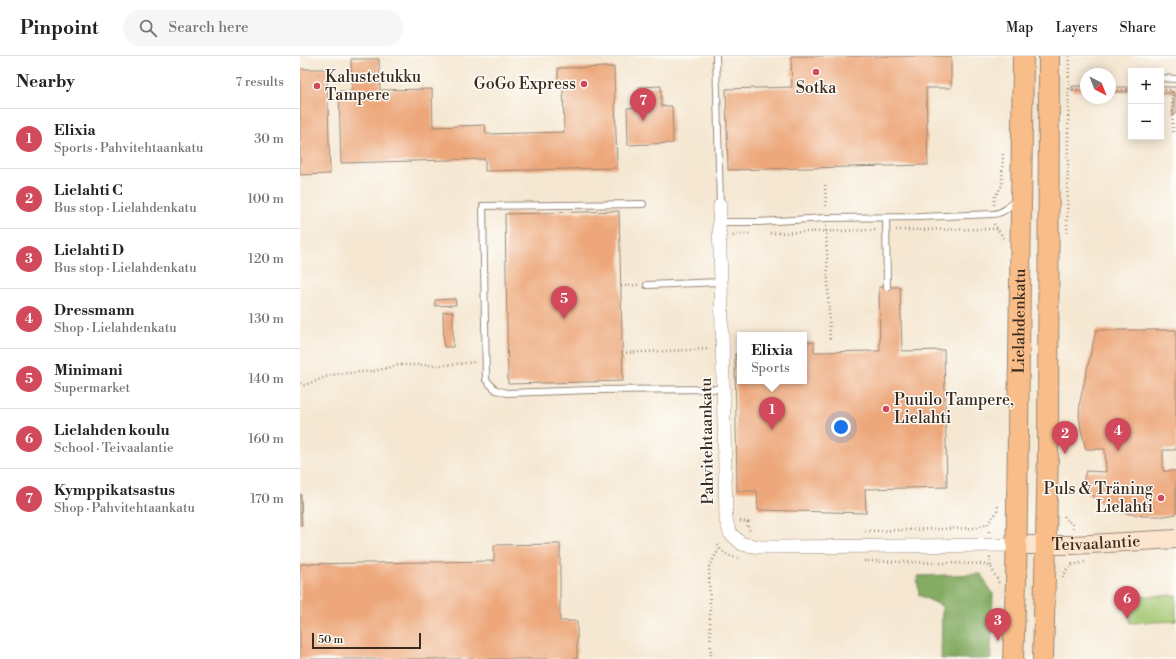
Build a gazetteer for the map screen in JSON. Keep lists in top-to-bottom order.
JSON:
{
  "streets": {
    "main road": ["Lielahdenkatu", "Teivaalantie"],
    "street": ["Pahvitehtaankatu"]
  },
  "crossings": [
    ["Lielahdenkatu", "Pahvitehtaankatu"],
    ["Lielahdenkatu", "Teivaalantie"],
    ["Pahvitehtaankatu", "Teivaalantie"]
  ],
  "places": [
    "Sotka",
    "GoGo Express",
    "Kalustetukku Tampere",
    "Puuilo Tampere, Lielahti",
    "Puls & Träning Lielahti"
  ],
  "scale_bar": "50 m",
  "north": "bottom right",
  "page": {
    "header": "Pinpoint",
    "search": "Search here",
    "nav": ["Map", "Layers", "Share"],
    "heading": ["Nearby", "7 results"],
    "map_buttons": ["+", "−"],
    "pins": [
      "7",
      "5",
      "1",
      "4",
      "2",
      "6",
      "3"
    ],
    "list": [
      {
        "mark": "1",
        "name": "Elixia",
        "note": "Sports · Pahvitehtaankatu",
        "value": "30 m"
      },
      {
        "mark": "2",
        "name": "Lielahti C",
        "note": "Bus stop · Lielahdenkatu",
        "value": "100 m"
      },
      {
        "mark": "3",
        "name": "Lielahti D",
        "note": "Bus stop · Lielahdenkatu",
        "value": "120 m"
      },
      {
        "mark": "4",
        "name": "Dressmann",
        "note": "Shop · Lielahdenkatu",
        "value": "130 m"
      },
      {
        "mark": "5",
        "name": "Minimani",
        "note": "Supermarket",
        "value": "140 m"
      },
      {
        "mark": "6",
        "name": "Lielahden koulu",
        "note": "School · Teivaalantie",
        "value": "160 m"
      },
      {
        "mark": "7",
        "name": "Kymppikatsastus",
        "note": "Shop · Pahvitehtaankatu",
        "value": "170 m"
      }
    ],
    "popup": ["Elixia", "Sports"],
    "scale": "50 m"
  }
}
